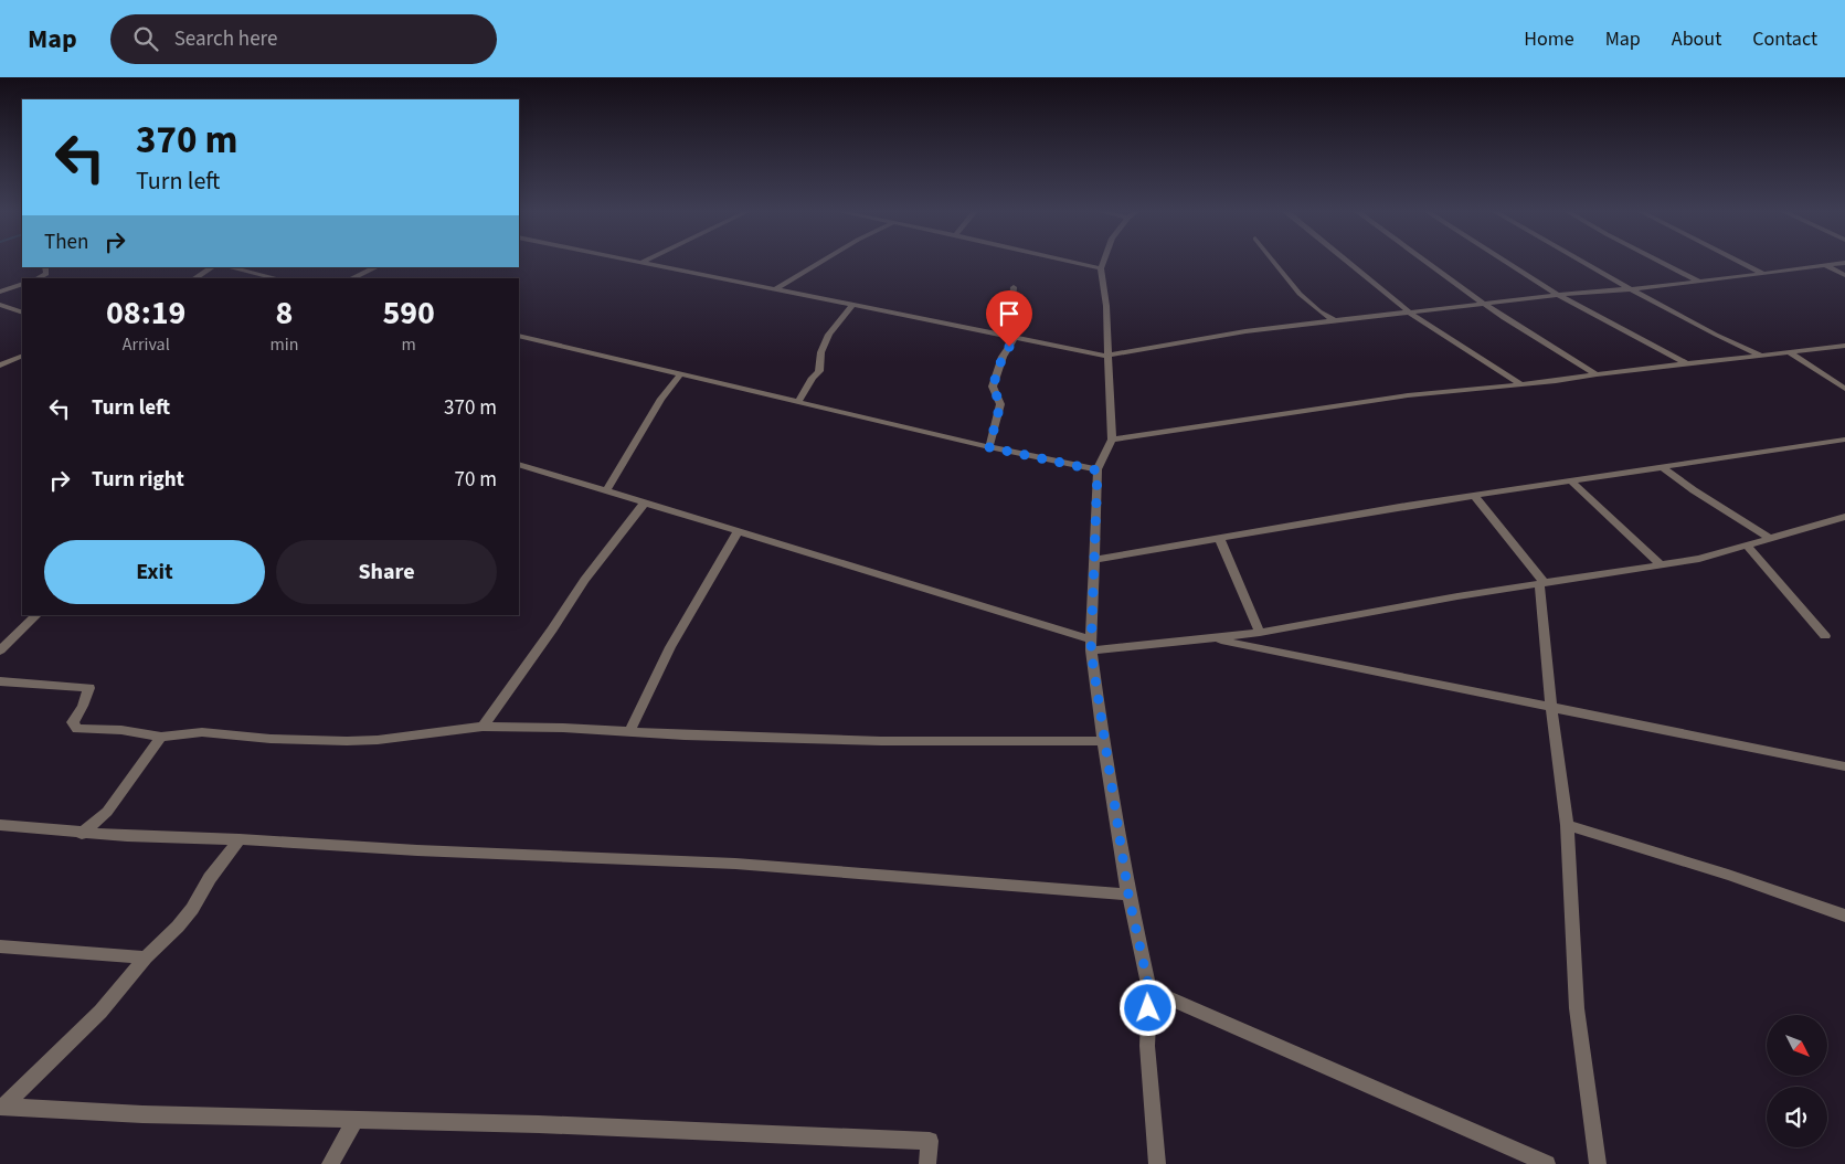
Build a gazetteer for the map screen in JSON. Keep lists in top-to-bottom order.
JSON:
{
  "north": "bottom right",
  "page": {
    "header": "Map",
    "search": "Search here",
    "nav": [
      "Home",
      "Map",
      "About",
      "Contact"
    ],
    "turn": ["370 m", "Turn left"],
    "then": "Then",
    "eta": [
      "08:19",
      "Arrival",
      "8",
      "min",
      "590",
      "m"
    ],
    "list": [
      {
        "name": "Turn left",
        "value": "370 m"
      },
      {
        "name": "Turn right",
        "value": "70 m"
      }
    ],
    "buttons": ["Exit", "Share"]
  }
}
